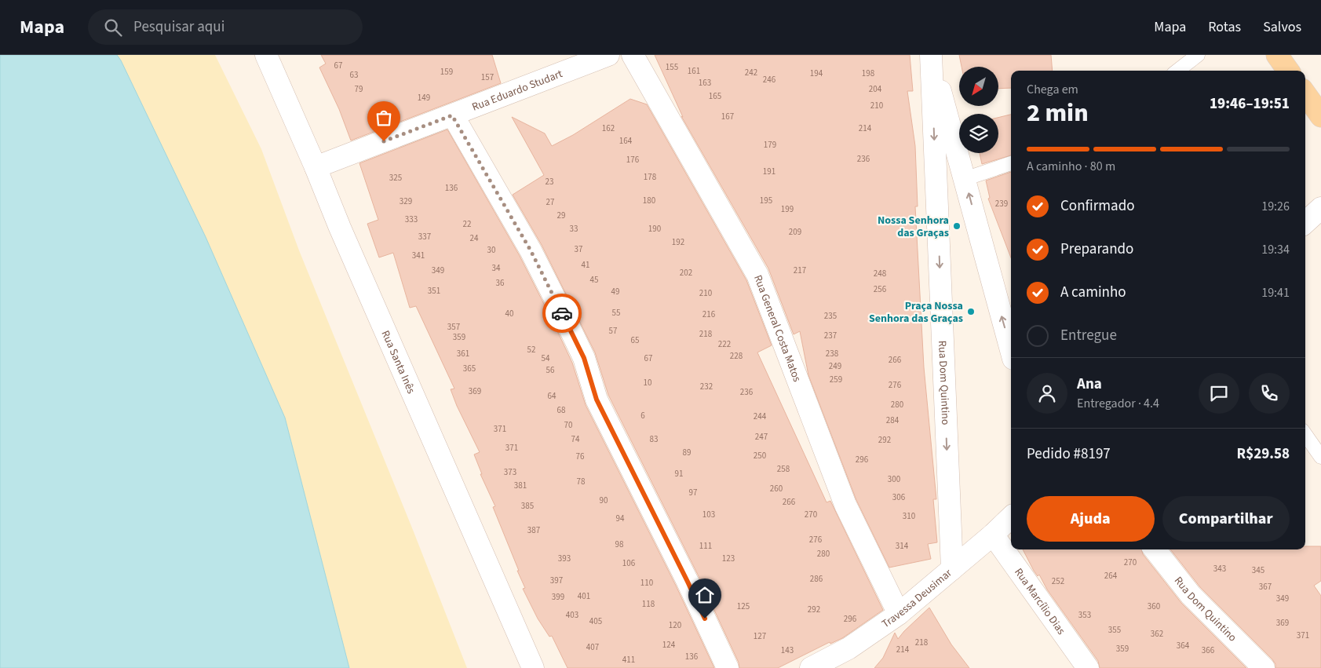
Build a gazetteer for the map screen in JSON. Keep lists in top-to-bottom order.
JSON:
{
  "streets": {
    "street": [
      "Rua Eduardo Studart",
      "Rua General Costa Matos",
      "Rua Santa Inês",
      "Rua Dom Quintino",
      "Travessa Deusimar",
      "Rua Marcílio Dias"
    ]
  },
  "crossings": [
    ["Rua Eduardo Studart", "Rua Santa Inês"],
    ["Rua General Costa Matos", "Travessa Deusimar"],
    ["Rua Dom Quintino", "Travessa Deusimar"],
    ["Travessa Deusimar", "Rua Marcílio Dias"]
  ],
  "places": ["Nossa Senhora das Graças", "Praça Nossa Senhora das Graças"],
  "house_numbers": [
    "67",
    "155",
    "161",
    "159",
    "242",
    "194",
    "198",
    "63",
    "157",
    "246",
    "163",
    "79",
    "204",
    "165",
    "149",
    "210",
    "167",
    "162",
    "214",
    "164",
    "179",
    "236",
    "176",
    "191",
    "178",
    "325",
    "23",
    "136",
    "180",
    "195",
    "329",
    "27",
    "239",
    "199",
    "29",
    "333",
    "22",
    "33",
    "190",
    "209",
    "337",
    "24",
    "192",
    "37",
    "30",
    "341",
    "41",
    "34",
    "349",
    "217",
    "202",
    "248",
    "45",
    "36",
    "256",
    "351",
    "49",
    "210",
    "55",
    "40",
    "216",
    "235",
    "357",
    "57",
    "218",
    "237",
    "359",
    "65",
    "222",
    "52",
    "361",
    "238",
    "228",
    "54",
    "67",
    "266",
    "249",
    "365",
    "56",
    "259",
    "10",
    "276",
    "232",
    "369",
    "236",
    "64",
    "280",
    "68",
    "6",
    "244",
    "284",
    "70",
    "371",
    "247",
    "74",
    "83",
    "292",
    "371",
    "89",
    "250",
    "76",
    "296",
    "258",
    "373",
    "91",
    "300",
    "78",
    "381",
    "260",
    "97",
    "306",
    "90",
    "266",
    "385",
    "103",
    "270",
    "310",
    "94",
    "387",
    "276",
    "98",
    "111",
    "314",
    "280",
    "393",
    "123",
    "270",
    "106",
    "343",
    "345",
    "264",
    "286",
    "397",
    "252",
    "110",
    "367",
    "401",
    "399",
    "349",
    "118",
    "125",
    "360",
    "292",
    "403",
    "353",
    "296",
    "405",
    "369",
    "120",
    "355",
    "362",
    "371",
    "127",
    "218",
    "124",
    "364",
    "407",
    "359",
    "214",
    "143",
    "366",
    "136",
    "411"
  ],
  "north": "bottom left",
  "page": {
    "header": "Mapa",
    "search": "Pesquisar aqui",
    "nav": ["Mapa", "Rotas", "Salvos"],
    "heading": ["2 min", "Chega em", "19:46–19:51"],
    "panel": [
      "Ana",
      "Entregador · 4.4",
      "Pedido #8197",
      "R$29.58"
    ],
    "bar": "A caminho · 80 m",
    "list": [
      ["Confirmado", "19:26"],
      ["Preparando", "19:34"],
      ["A caminho", "19:41"],
      "Entregue"
    ],
    "buttons": ["Ajuda", "Compartilhar"]
  }
}
